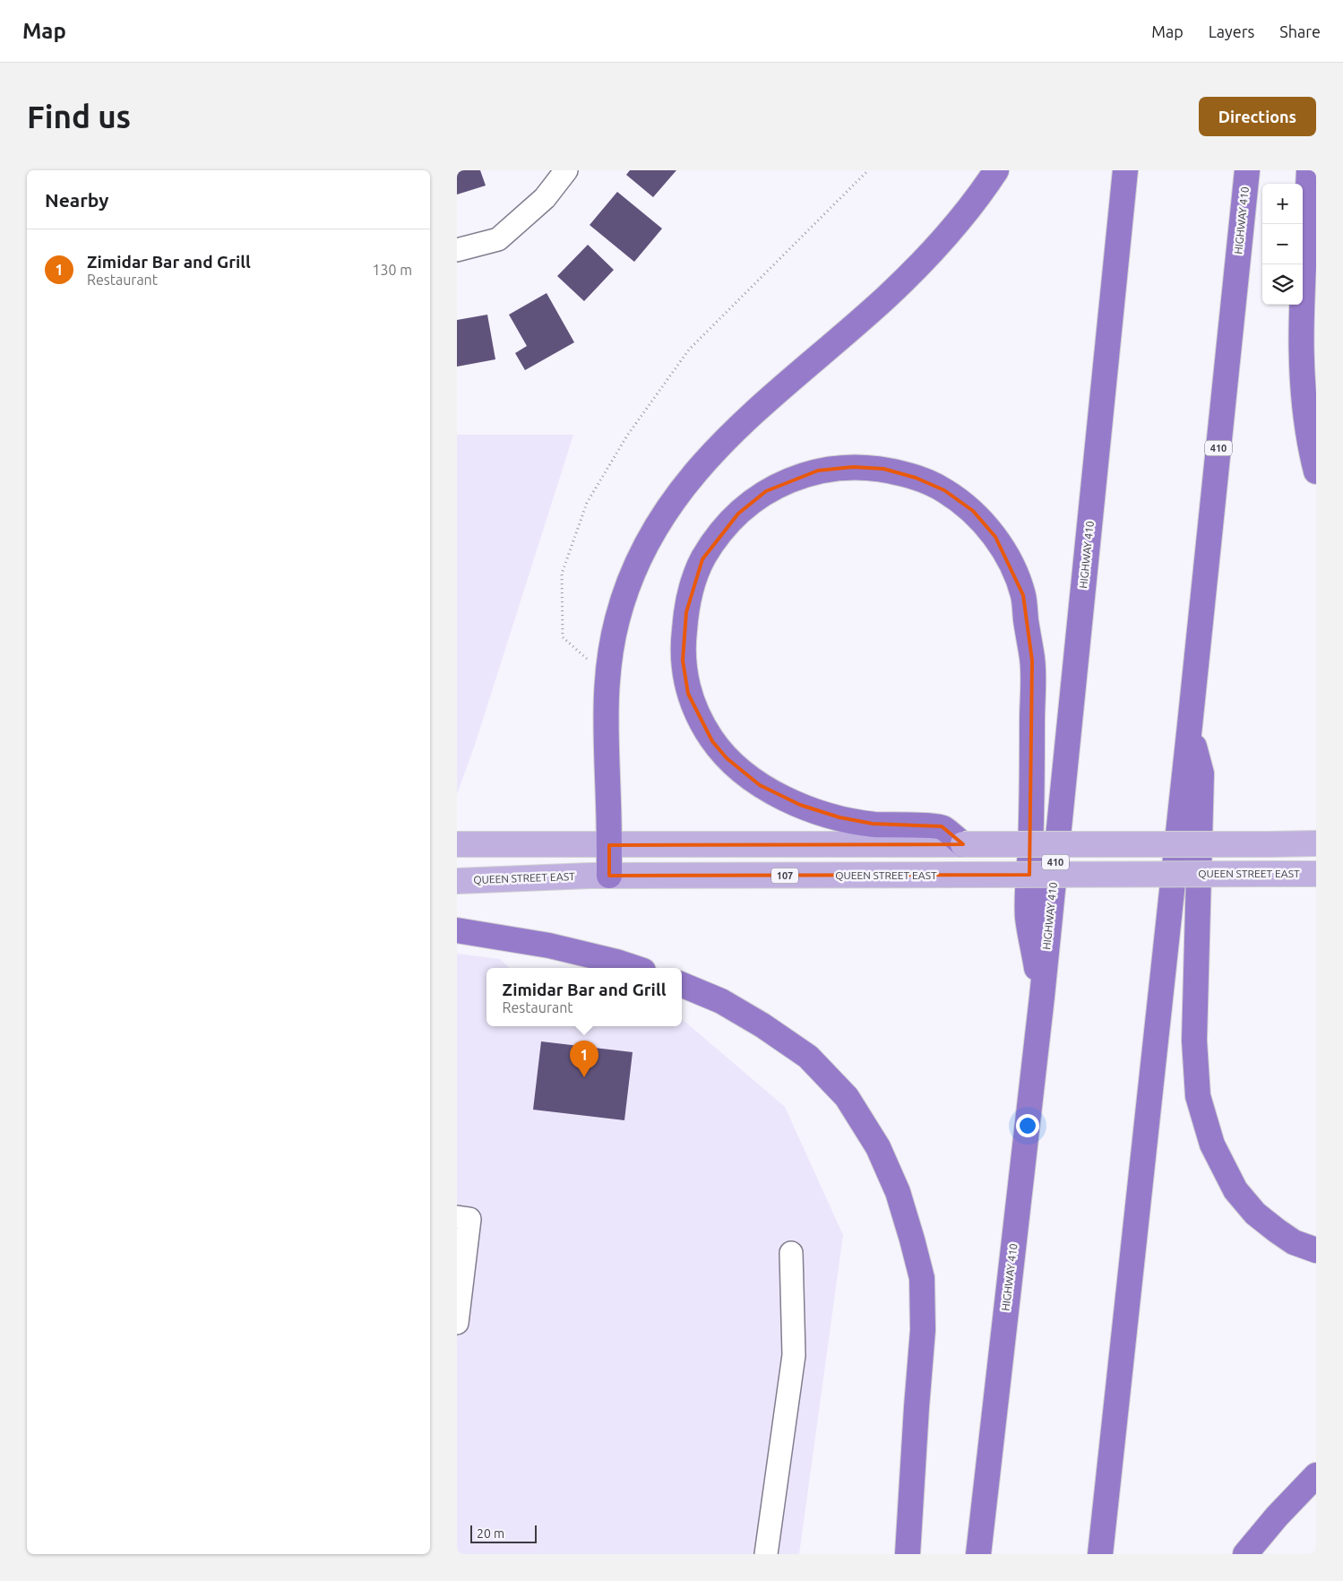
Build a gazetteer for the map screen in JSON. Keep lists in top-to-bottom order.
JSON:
{
  "streets": {
    "highway": ["HIGHWAY 410", "410"],
    "main road": ["QUEEN STREET EAST", "107"]
  },
  "scale_bar": "20 m",
  "page": {
    "header": "Map",
    "nav": ["Map", "Layers", "Share"],
    "buttons": "Directions",
    "title": "Find us",
    "heading": "Nearby",
    "map_buttons": ["+", "−"],
    "list": [
      {
        "mark": "1",
        "name": "Zimidar Bar and Grill",
        "note": "Restaurant",
        "value": "130 m"
      }
    ],
    "popup": ["Zimidar Bar and Grill", "Restaurant"],
    "pins": "1",
    "scale": "20 m"
  }
}
